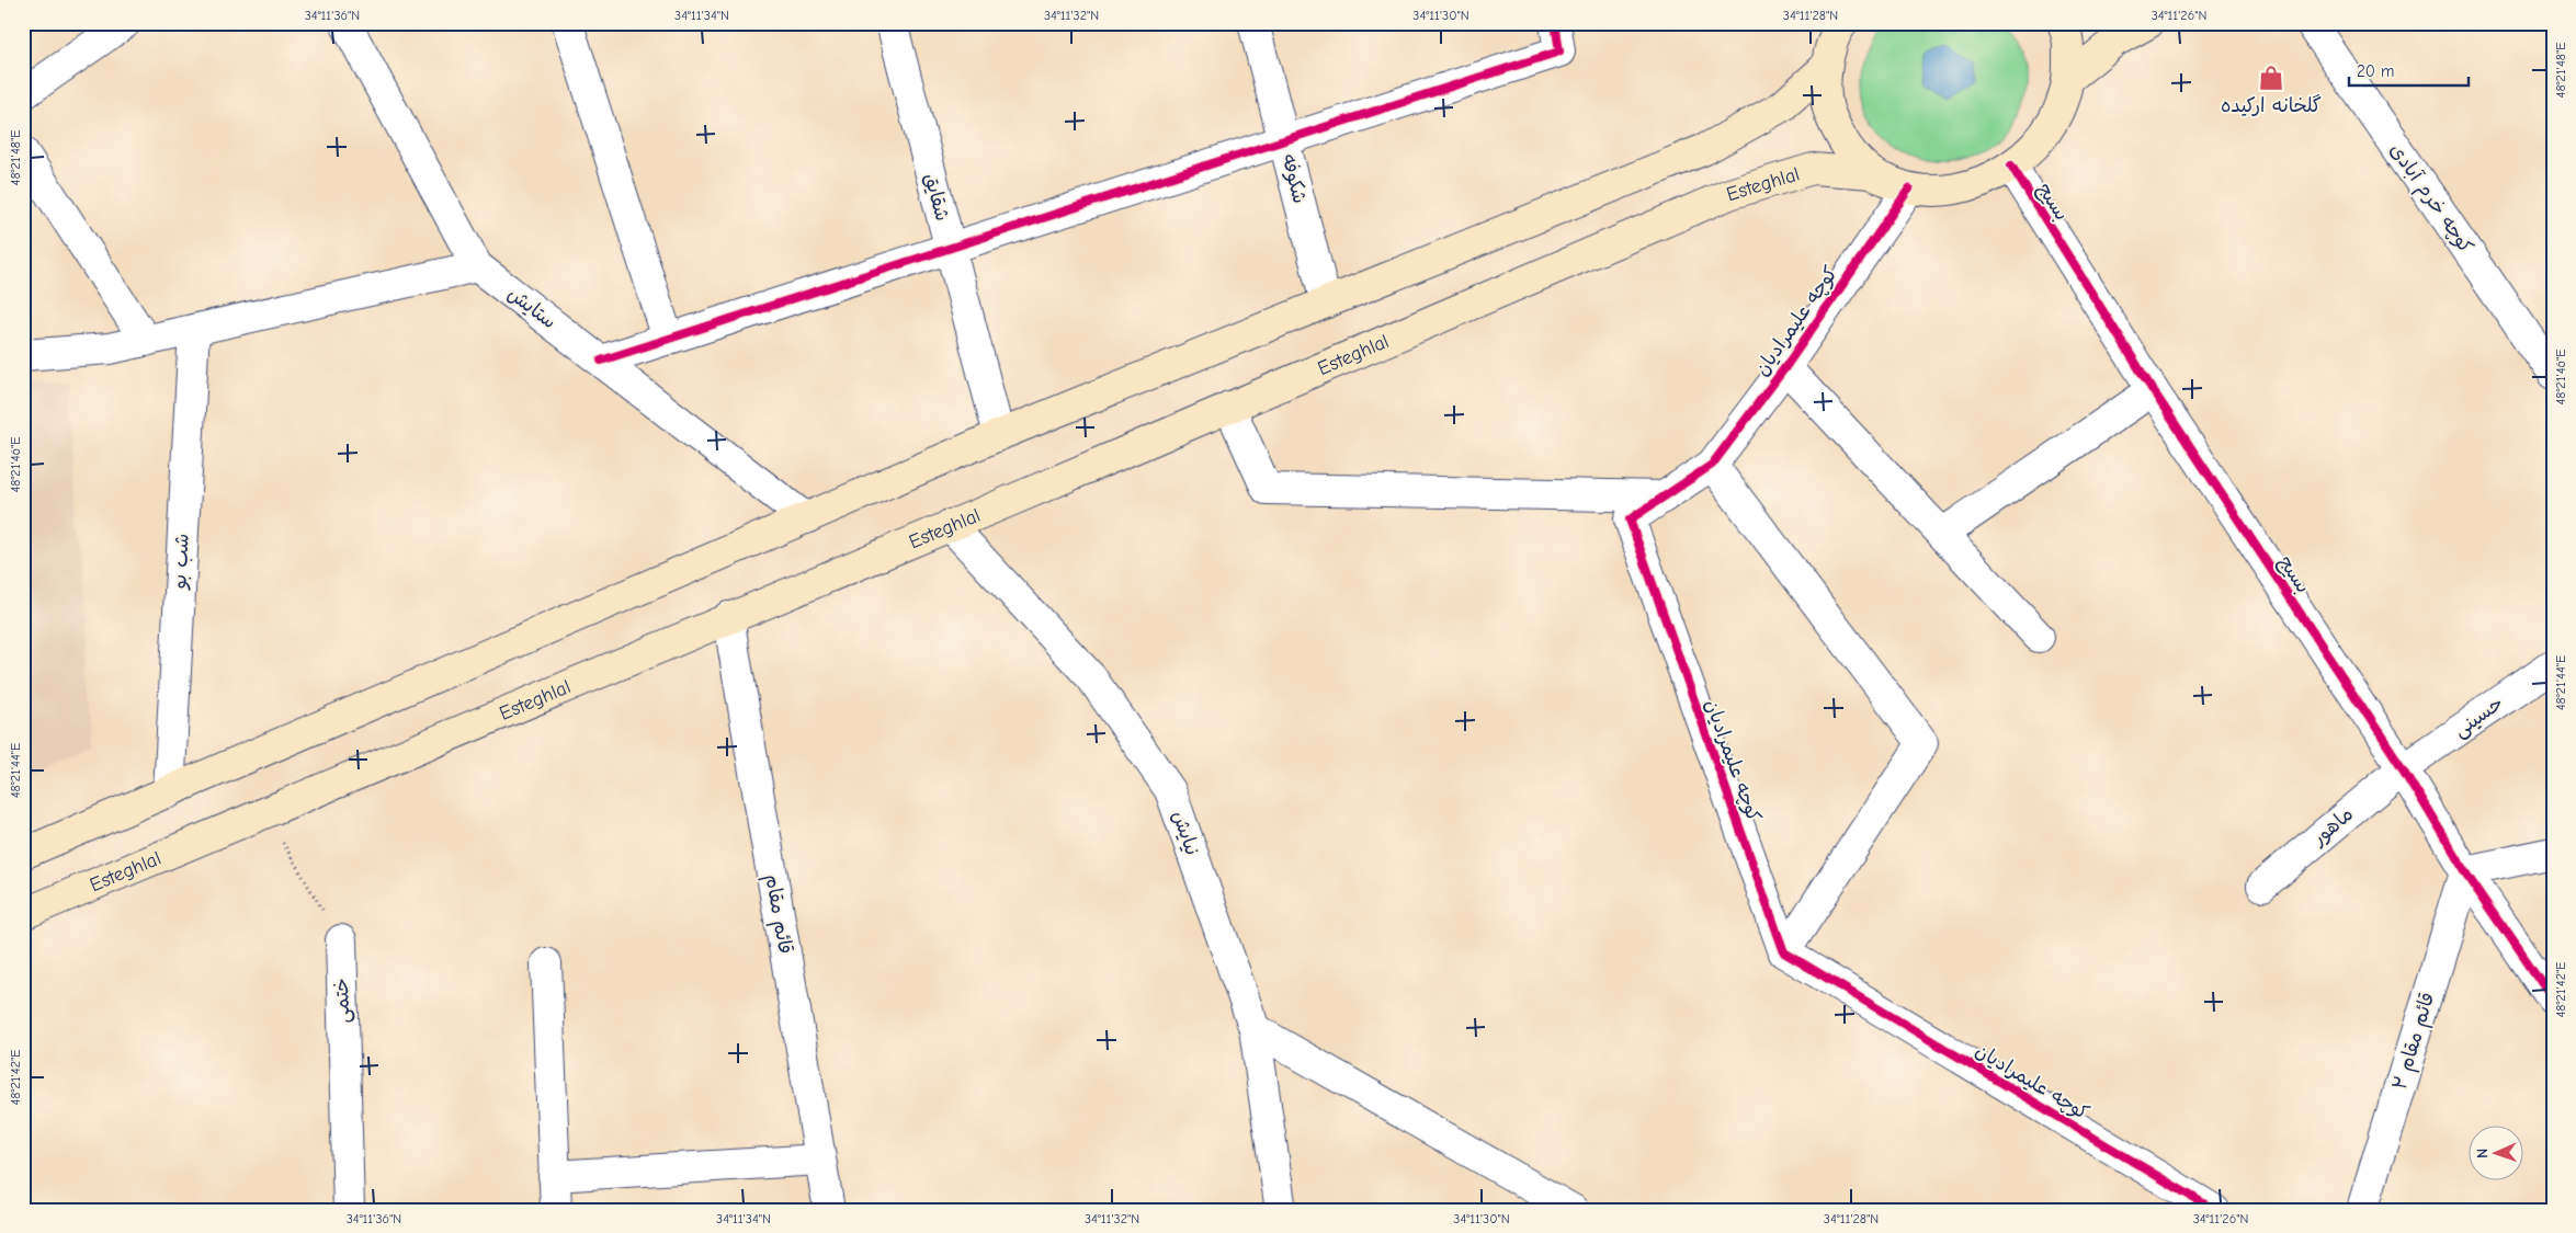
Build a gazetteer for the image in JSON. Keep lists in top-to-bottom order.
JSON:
{
  "streets": {
    "main road": ["Esteghlal"],
    "street": [
      "شکوفه",
      "شقایق",
      "کوچه خرم آبادی",
      "بسیج",
      "ستایش",
      "کوچه علیمرادیان",
      "شب بو",
      "حسینی",
      "ماهور",
      "نیایش",
      "قائم مقام",
      "ختمی",
      "قائم مقام ۲"
    ]
  },
  "crossings": [
    ["Esteghlal", "نیایش"],
    ["Esteghlal", "قائم مقام"],
    ["بسیج", "حسینی"],
    ["بسیج", "ماهور"],
    ["بسیج", "قائم مقام ۲"],
    ["حسینی", "ماهور"]
  ],
  "places": {
    "shop": ["گلخانه ارکیده"]
  },
  "scale_bar": "20 m",
  "north": "left",
  "coordinates": [
    "34°11'36\"N",
    "34°11'34\"N",
    "34°11'32\"N",
    "34°11'30\"N",
    "34°11'28\"N",
    "34°11'26\"N",
    "48°21'48\"E",
    "48°21'46\"E",
    "48°21'44\"E",
    "48°21'42\"E"
  ]
}
